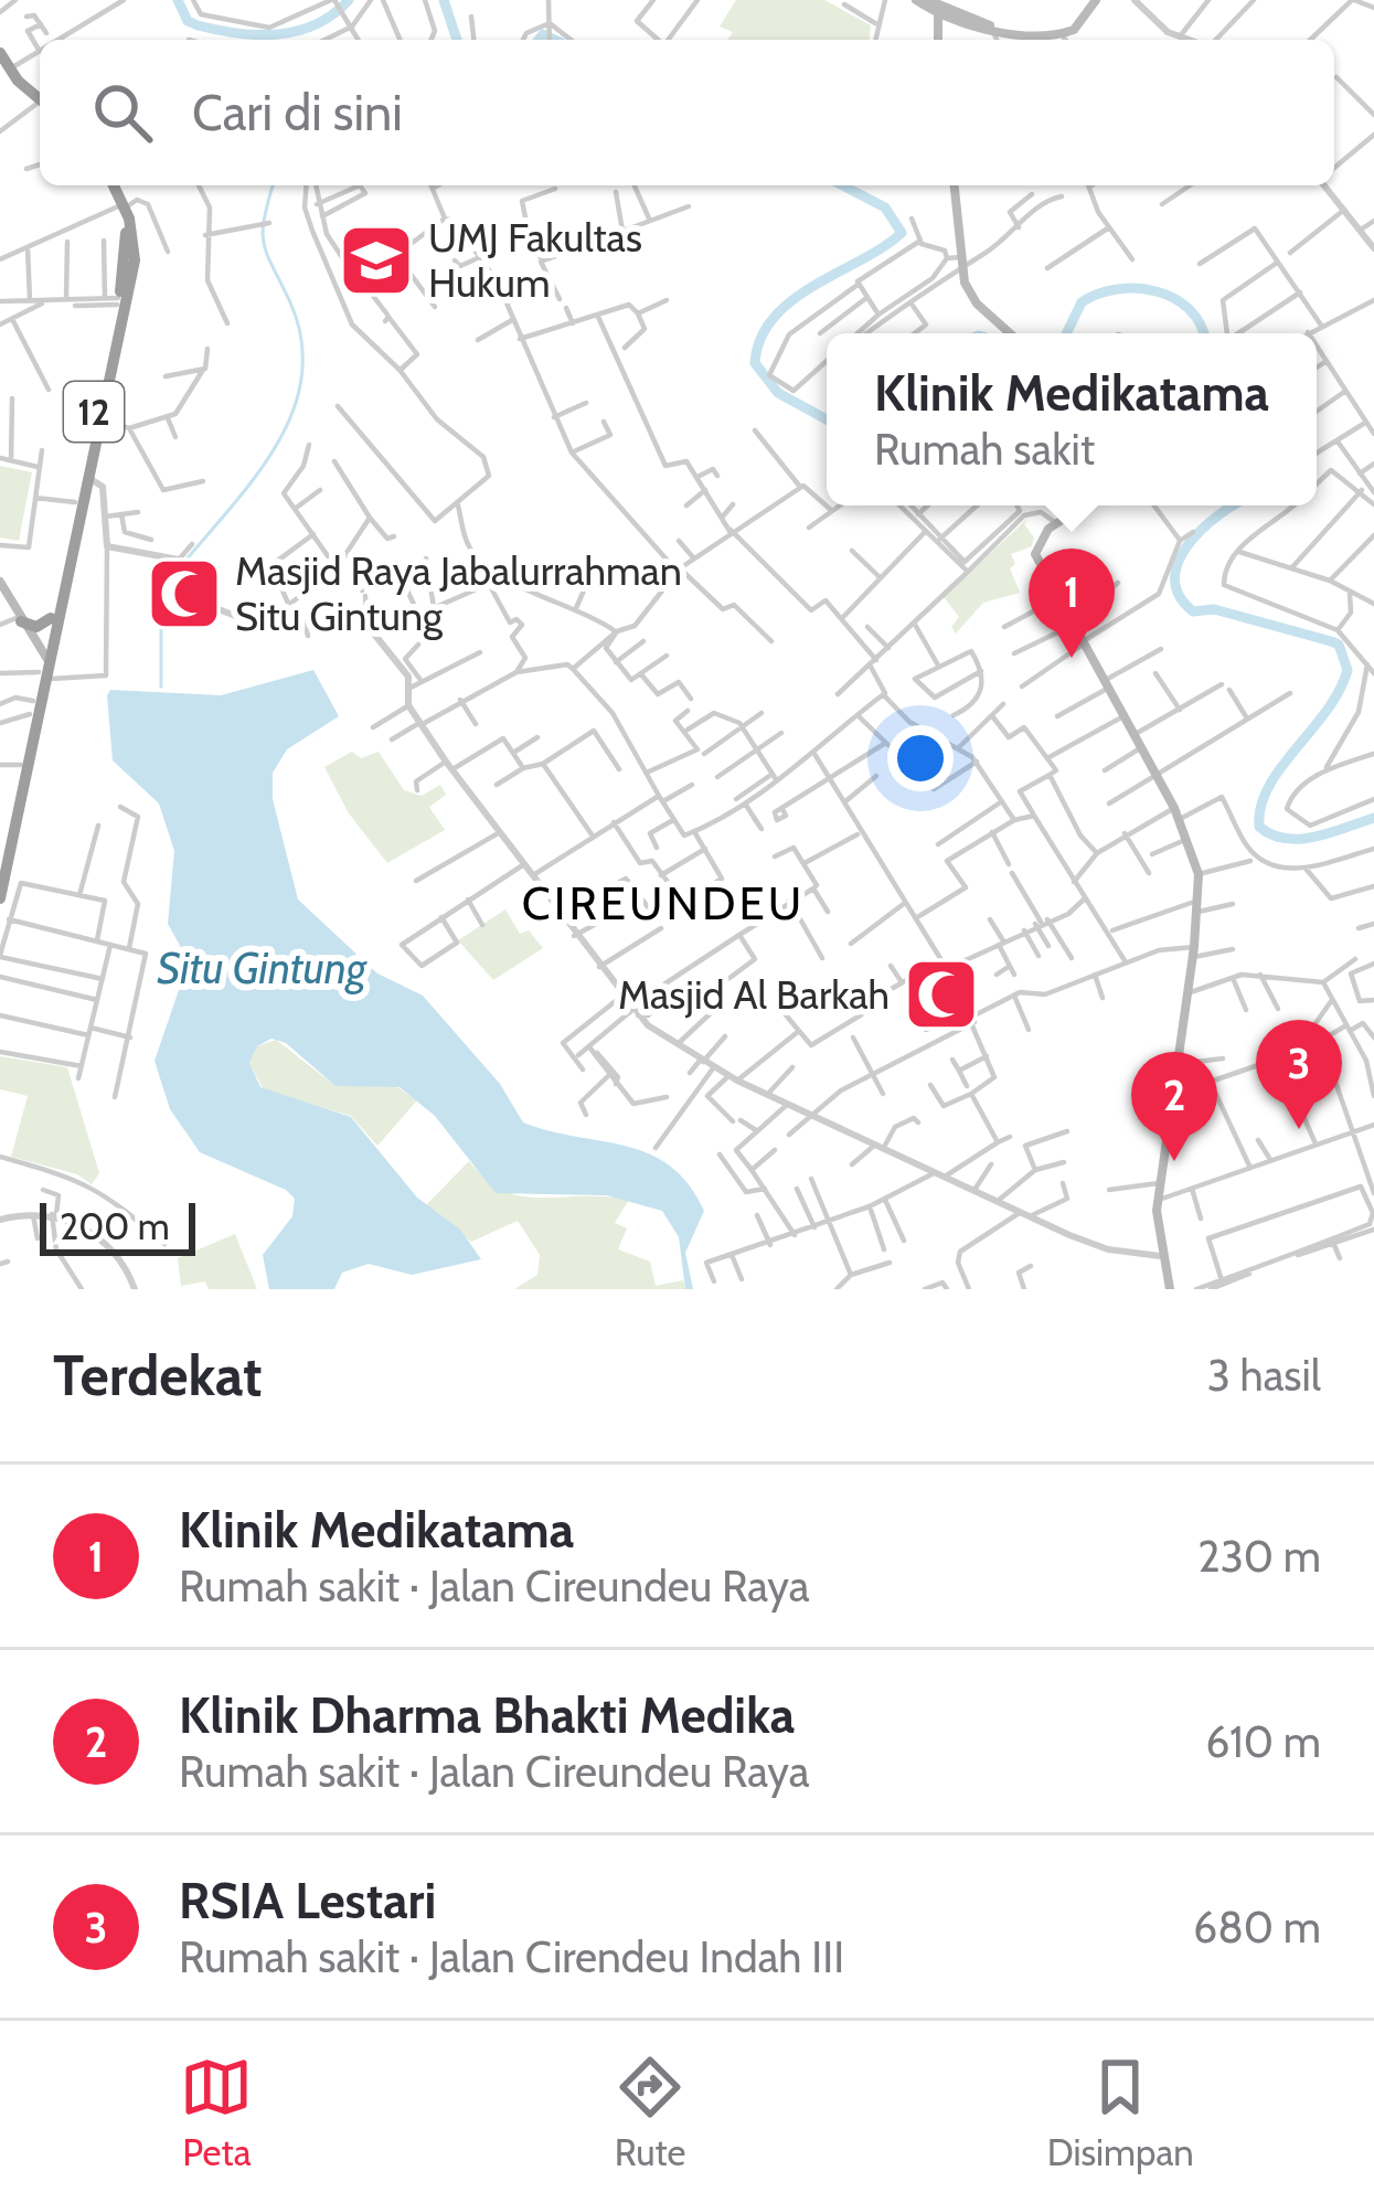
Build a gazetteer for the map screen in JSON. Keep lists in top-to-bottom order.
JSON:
{
  "streets": {
    "highway": ["12"]
  },
  "districts": ["CIREUNDEU"],
  "water": ["Situ Gintung"],
  "places": {
    "school or university": ["UMJ Fakultas Hukum"],
    "mosque": ["Masjid Raya Jabalurrahman Situ Gintung", "Masjid Al Barkah"]
  },
  "scale_bar": "200 m",
  "page": {
    "search": "Cari di sini",
    "popup": ["Klinik Medikatama", "Rumah sakit"],
    "pins": ["1", "3", "2"],
    "scale": "200 m",
    "heading": ["Terdekat", "3 hasil"],
    "list": [
      {
        "mark": "1",
        "name": "Klinik Medikatama",
        "note": "Rumah sakit · Jalan Cireundeu Raya",
        "value": "230 m"
      },
      {
        "mark": "2",
        "name": "Klinik Dharma Bhakti Medika",
        "note": "Rumah sakit · Jalan Cireundeu Raya",
        "value": "610 m"
      },
      {
        "mark": "3",
        "name": "RSIA Lestari",
        "note": "Rumah sakit · Jalan Cirendeu Indah III",
        "value": "680 m"
      }
    ],
    "nav": ["Peta", "Rute", "Disimpan"]
  }
}
